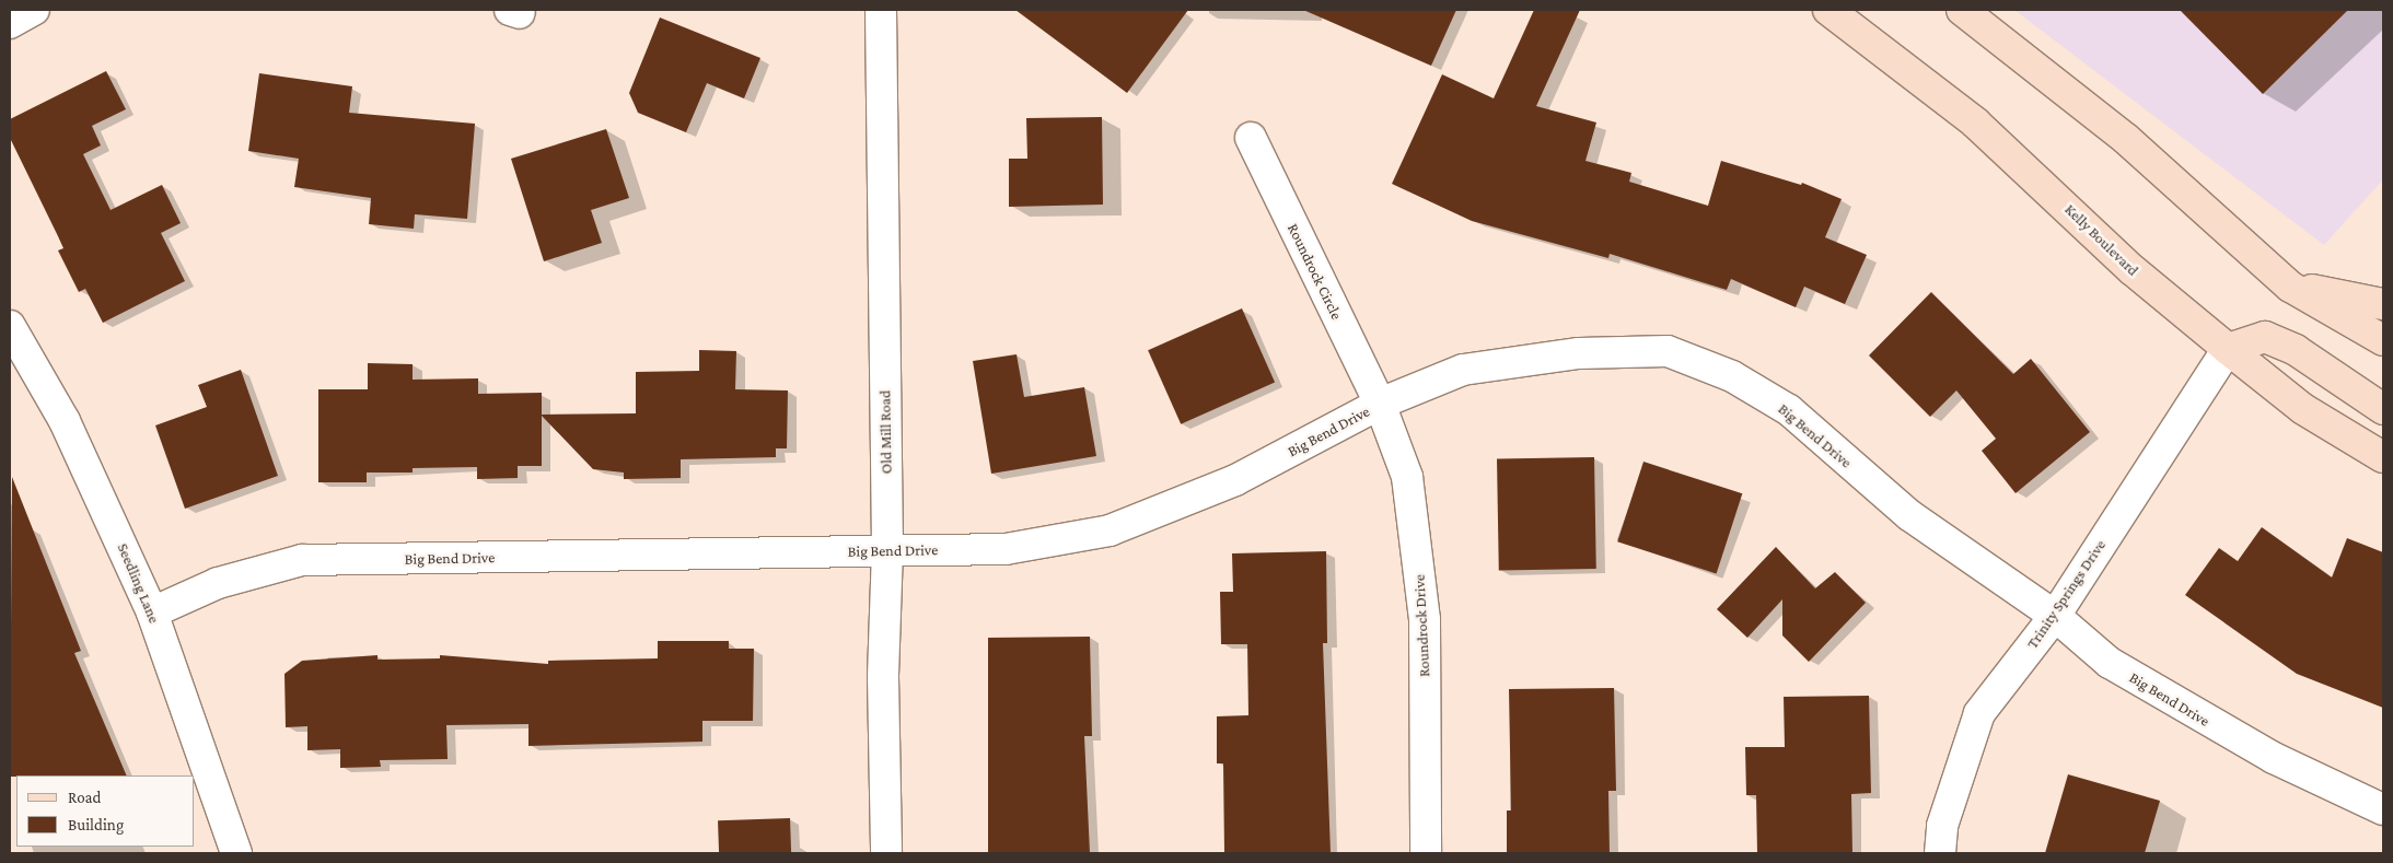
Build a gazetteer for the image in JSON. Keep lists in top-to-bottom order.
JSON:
{
  "streets": {
    "main road": ["Kelly Boulevard"],
    "street": [
      "Roundrock Circle",
      "Big Bend Drive",
      "Old Mill Road",
      "Seedling Lane",
      "Trinity Springs Drive",
      "Roundrock Drive"
    ]
  },
  "crossings": [
    ["Kelly Boulevard", "Trinity Springs Drive"],
    ["Roundrock Circle", "Big Bend Drive"],
    ["Roundrock Circle", "Roundrock Drive"],
    ["Big Bend Drive", "Old Mill Road"],
    ["Big Bend Drive", "Seedling Lane"],
    ["Big Bend Drive", "Trinity Springs Drive"],
    ["Big Bend Drive", "Roundrock Drive"]
  ],
  "legend": ["Road", "Building"]
}
